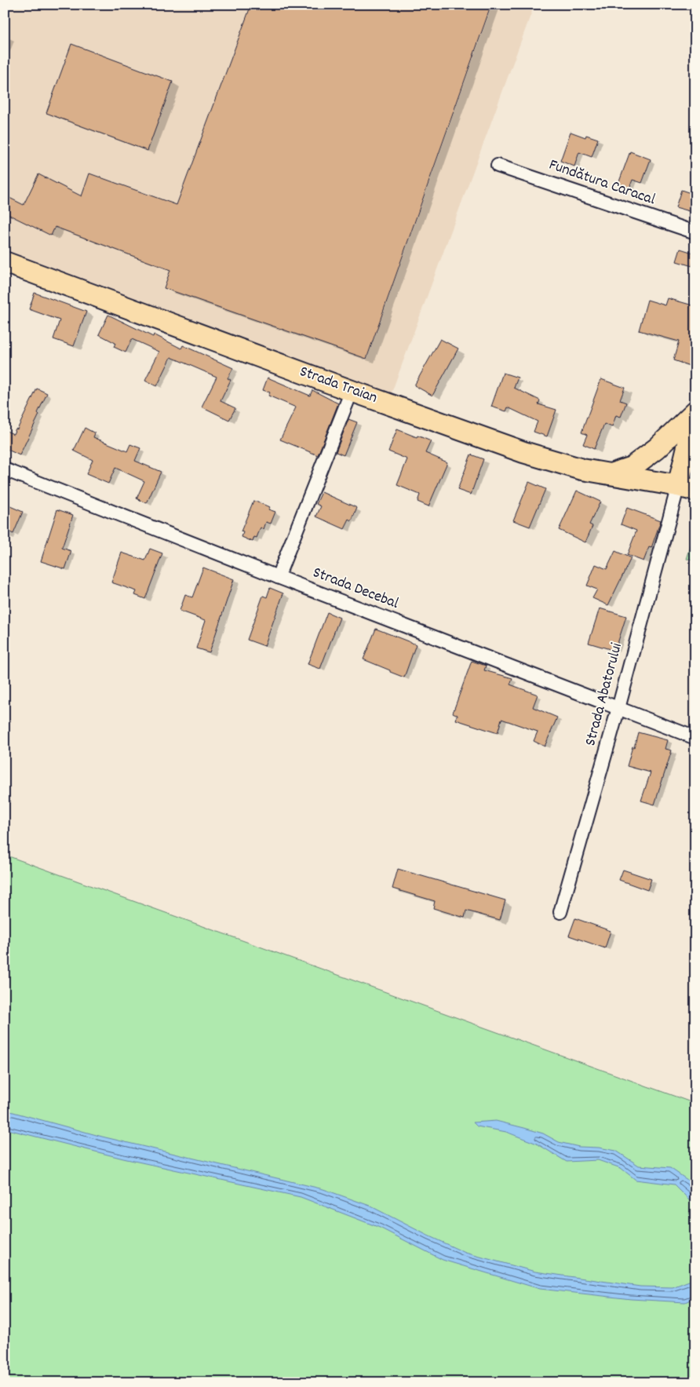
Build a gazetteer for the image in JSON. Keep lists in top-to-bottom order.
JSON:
{
  "streets": {
    "main road": ["Strada Traian"],
    "street": ["Fundătura Caracal", "Strada Decebal", "Strada Abatorului"]
  },
  "crossings": [
    ["Strada Traian", "Strada Abatorului"],
    ["Strada Decebal", "Strada Abatorului"]
  ]
}
